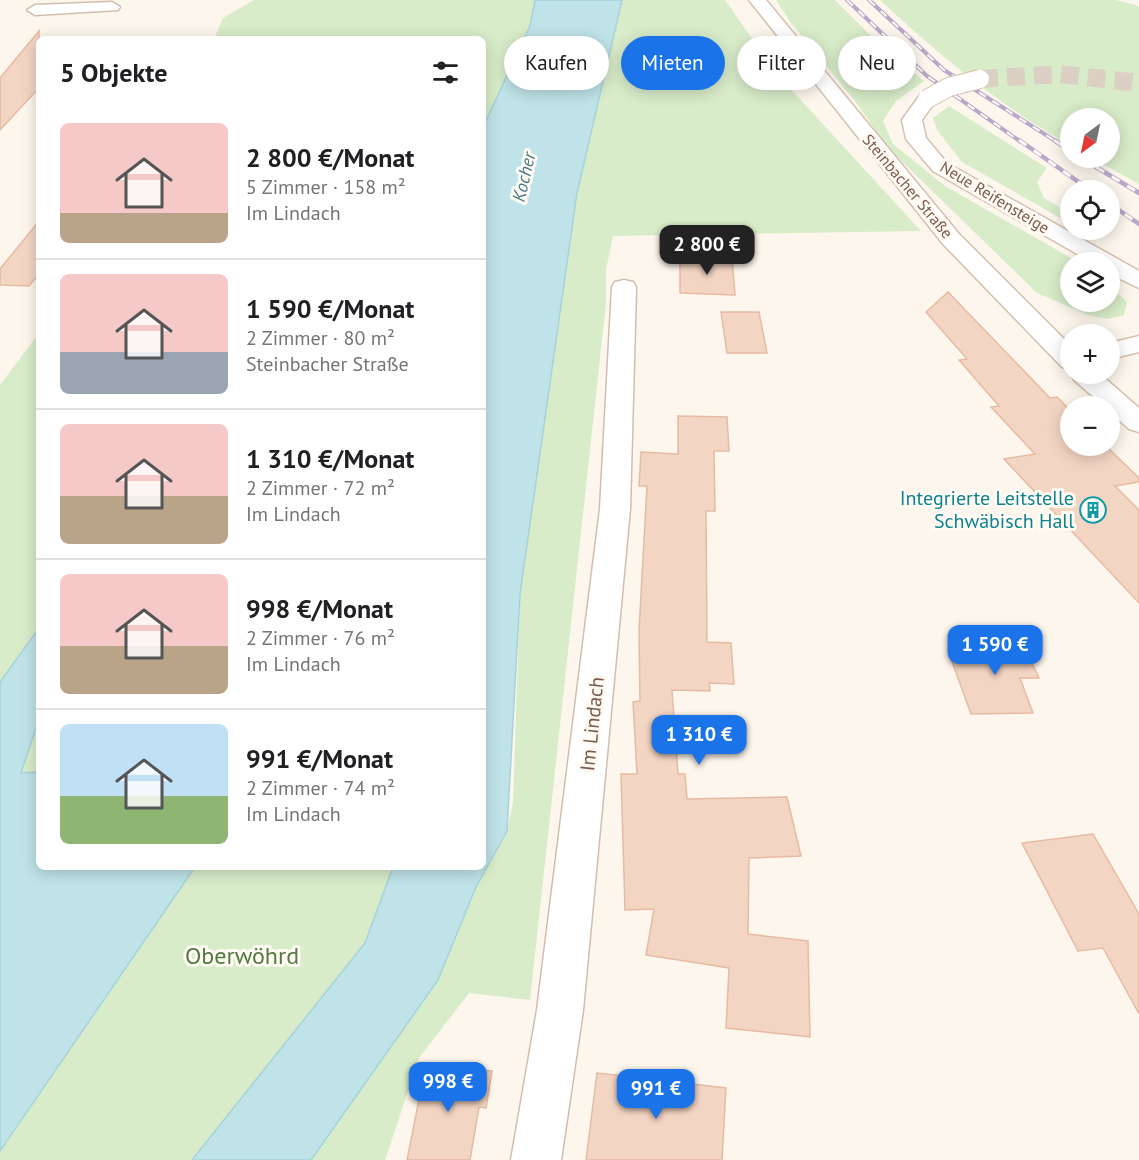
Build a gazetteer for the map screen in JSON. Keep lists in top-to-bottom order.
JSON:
{
  "streets": {
    "main road": ["Steinbacher Straße", "Neue Reifensteige", "Im Lindach"]
  },
  "water": ["Kocher"],
  "parks": ["Oberwöhrd"],
  "places": {
    "building": ["Integrierte Leitstelle Schwäbisch Hall"]
  },
  "north": "bottom left",
  "page": {
    "chip": [
      "Kaufen",
      "Mieten",
      "Filter",
      "Neu"
    ],
    "heading": "5 Objekte",
    "map_buttons": ["+", "−"],
    "list": [
      {
        "name": "2 800 €/Monat",
        "note": "5 Zimmer · 158 m² · Im Lindach"
      },
      {
        "name": "1 590 €/Monat",
        "note": "2 Zimmer · 80 m² · Steinbacher Straße"
      },
      {
        "name": "1 310 €/Monat",
        "note": "2 Zimmer · 72 m² · Im Lindach"
      },
      {
        "name": "998 €/Monat",
        "note": "2 Zimmer · 76 m² · Im Lindach"
      },
      {
        "name": "991 €/Monat",
        "note": "2 Zimmer · 74 m² · Im Lindach"
      }
    ],
    "price": [
      "2 800 €",
      "1 590 €",
      "1 310 €",
      "998 €",
      "991 €"
    ]
  }
}
